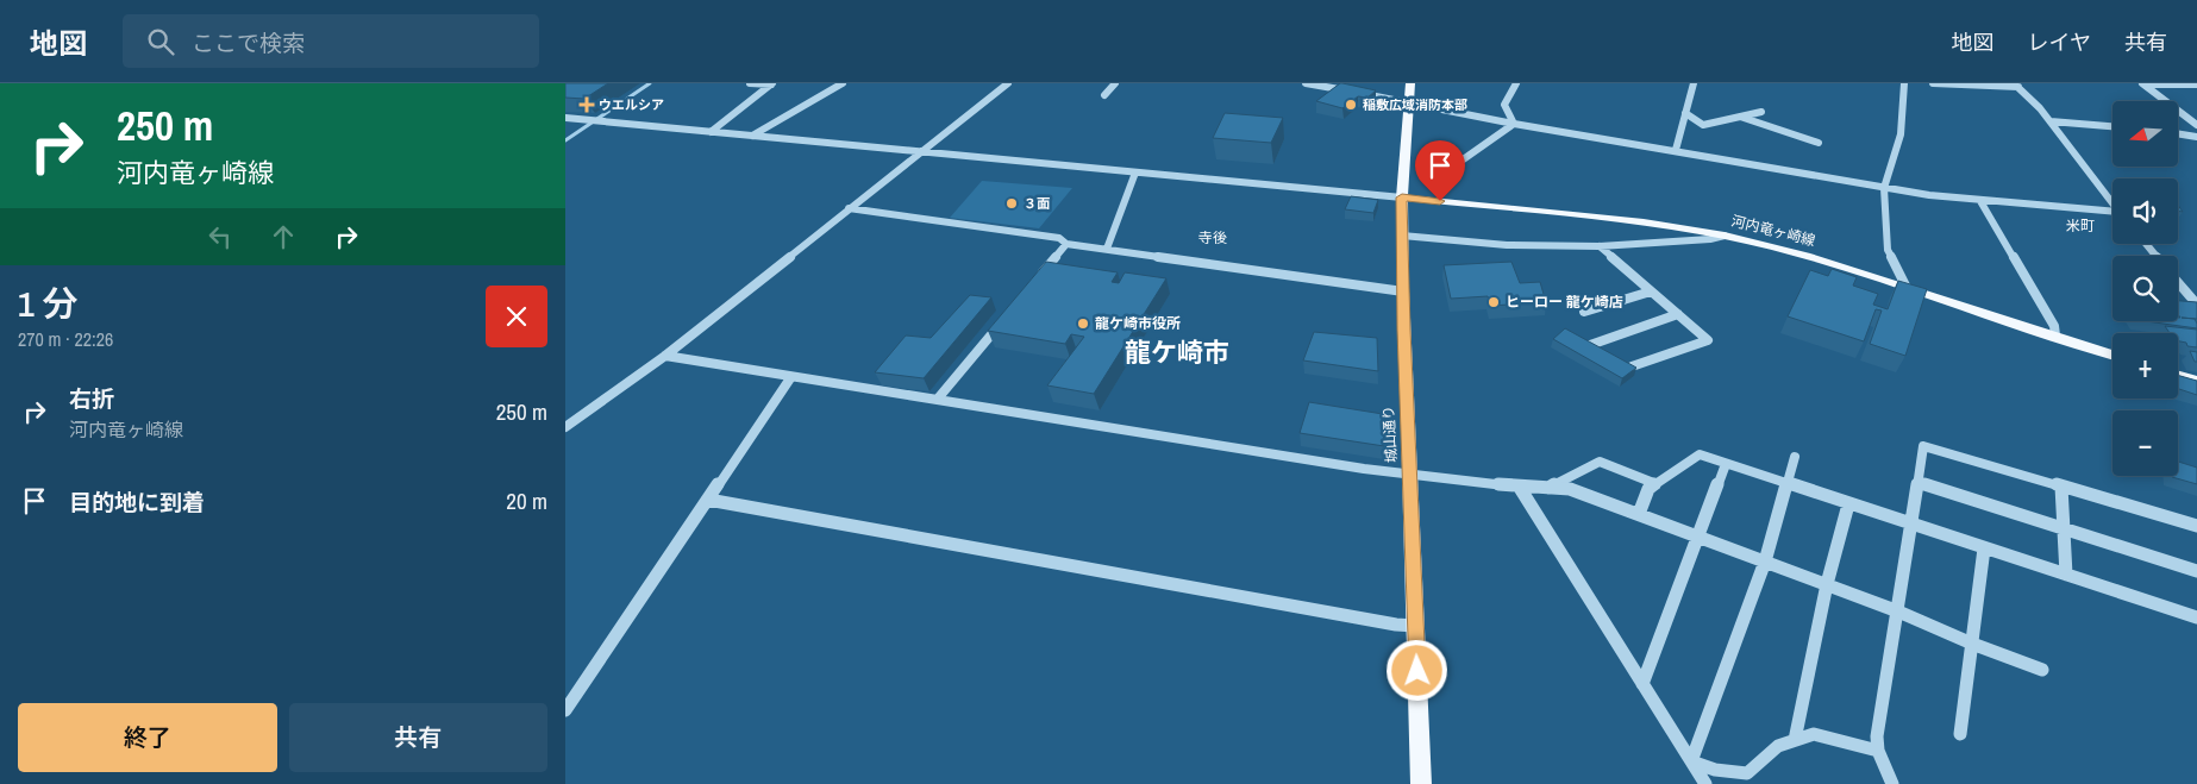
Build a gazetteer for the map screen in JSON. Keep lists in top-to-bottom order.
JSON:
{
  "streets": {
    "main road": ["河内竜ヶ崎線", "城山通り"]
  },
  "crossings": [
    ["河内竜ヶ崎線", "城山通り"]
  ],
  "districts": ["米町", "寺後", "龍ケ崎市"],
  "places": {
    "health": ["ウエルシア"],
    "other": [
      "稲敷広域消防本部",
      "３面",
      "ヒーロー 龍ケ崎店",
      "龍ケ崎市役所"
    ]
  },
  "north": "left",
  "page": {
    "header": "地図",
    "search": "ここで検索",
    "nav": ["地図", "レイヤ", "共有"],
    "turn": ["250 m", "河内竜ヶ崎線"],
    "map_buttons": ["+", "−"],
    "heading": ["1 分", "270 m · 22:26"],
    "list": [
      {
        "name": "右折",
        "note": "河内竜ヶ崎線",
        "value": "250 m"
      },
      {
        "name": "目的地に到着",
        "value": "20 m"
      }
    ],
    "buttons": ["終了", "共有"]
  }
}
